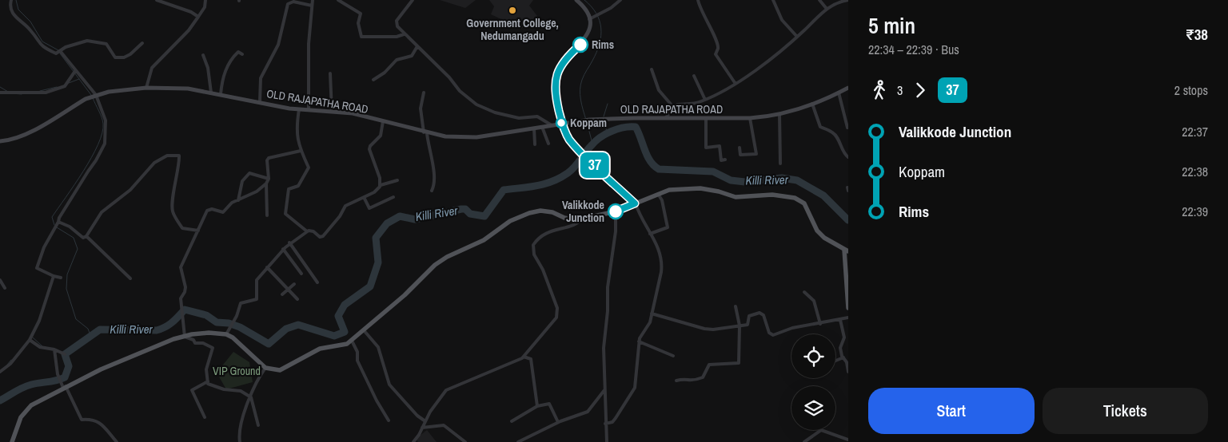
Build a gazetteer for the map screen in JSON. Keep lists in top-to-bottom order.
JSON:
{
  "streets": {
    "main road": ["OLD RAJAPATHA ROAD"]
  },
  "water": ["Killi River"],
  "parks": ["VIP Ground"],
  "places": [
    "Government College, Nedumangadu",
    "Rims",
    "Koppam",
    "Valikkode Junction"
  ],
  "lines": ["bus line 37"],
  "page": {
    "on_map": "37",
    "heading": ["5 min", "22:34 – 22:39 · Bus", "₹38"],
    "legs": ["3", "37", "2 stops"],
    "list": [
      {
        "name": "Valikkode Junction",
        "value": "22:37"
      },
      {
        "name": "Koppam",
        "value": "22:38"
      },
      {
        "name": "Rims",
        "value": "22:39"
      }
    ],
    "buttons": ["Start", "Tickets"]
  }
}
